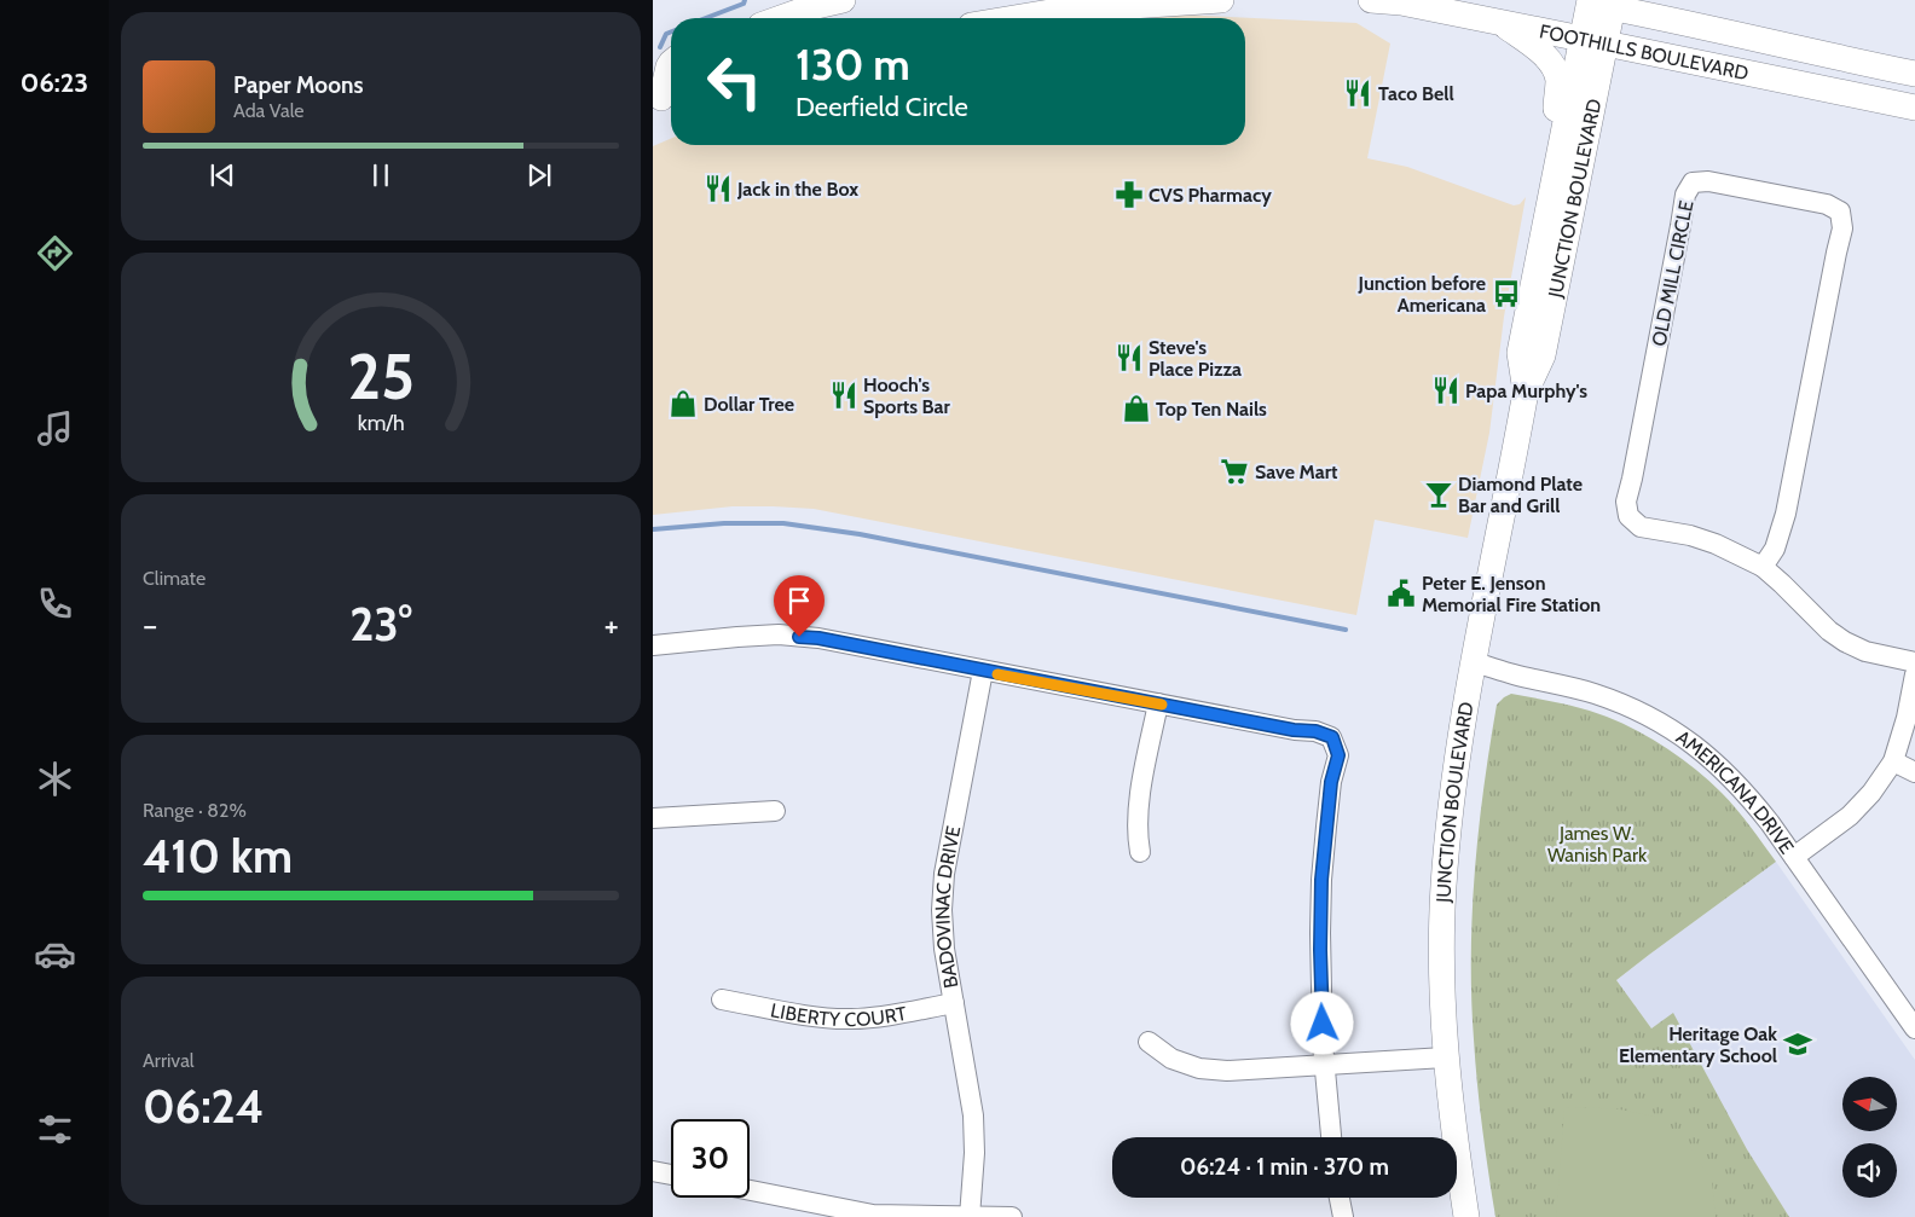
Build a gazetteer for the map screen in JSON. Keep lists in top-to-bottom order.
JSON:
{
  "streets": {
    "main road": ["FOOTHILLS BOULEVARD", "JUNCTION BOULEVARD"],
    "street": [
      "OLD MILL CIRCLE",
      "AMERICANA DRIVE",
      "BADOVINAC DRIVE",
      "LIBERTY COURT"
    ]
  },
  "crossings": [
    ["FOOTHILLS BOULEVARD", "JUNCTION BOULEVARD"],
    ["JUNCTION BOULEVARD", "AMERICANA DRIVE"],
    ["BADOVINAC DRIVE", "LIBERTY COURT"]
  ],
  "parks": ["James W. Wanish Park"],
  "places": {
    "restaurant": [
      "Taco Bell",
      "Jack in the Box",
      "Steve's Place Pizza",
      "Papa Murphy's",
      "Hooch's Sports Bar"
    ],
    "pharmacy": ["CVS Pharmacy"],
    "bus stop": ["Junction before Americana"],
    "shop": ["Dollar Tree", "Top Ten Nails"],
    "supermarket": ["Save Mart"],
    "bar": ["Diamond Plate Bar and Grill"],
    "public building": ["Peter E. Jenson Memorial Fire Station"],
    "school or university": ["Heritage Oak Elementary School"]
  },
  "north": "left",
  "page": {
    "tabs": "06:23",
    "turn": ["130 m", "Deerfield Circle"],
    "song": ["Paper Moons", "Ada Vale"],
    "tile": [
      "Climate",
      ["Range · 82%", "410 km"],
      ["Arrival", "06:24"]
    ],
    "heat": ["−", "23°", "+"],
    "limit": "30",
    "trip": "06:24 · 1 min · 370 m",
    "gauge": ["25", "km/h"]
  }
}
